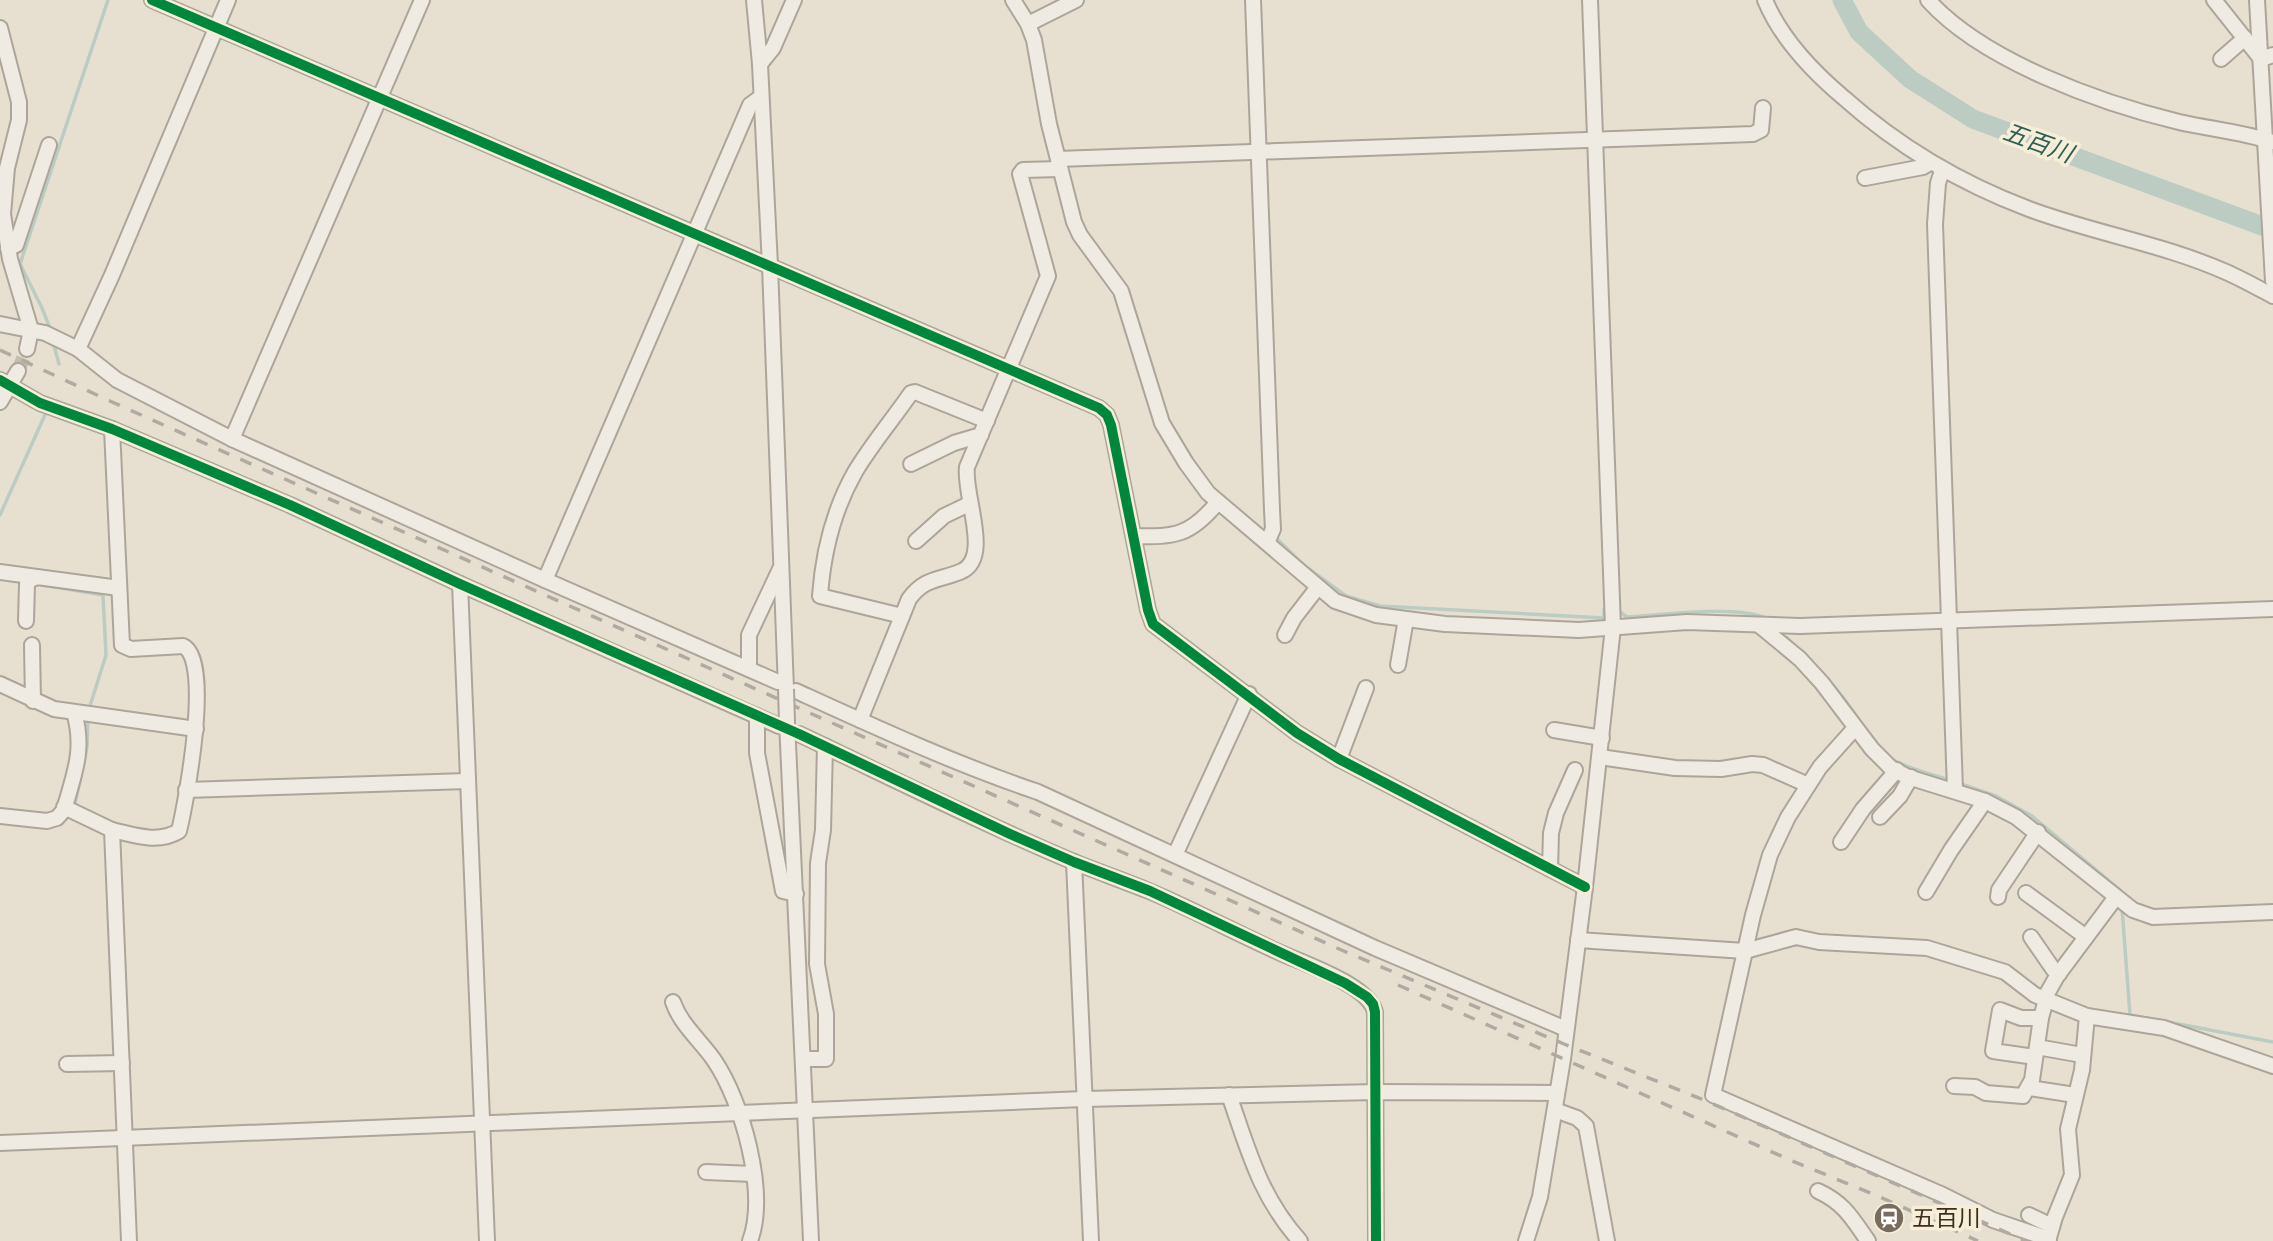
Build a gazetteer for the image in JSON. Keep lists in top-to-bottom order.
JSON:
{
  "water": ["五百川"],
  "places": {
    "station": ["五百川"]
  }
}
